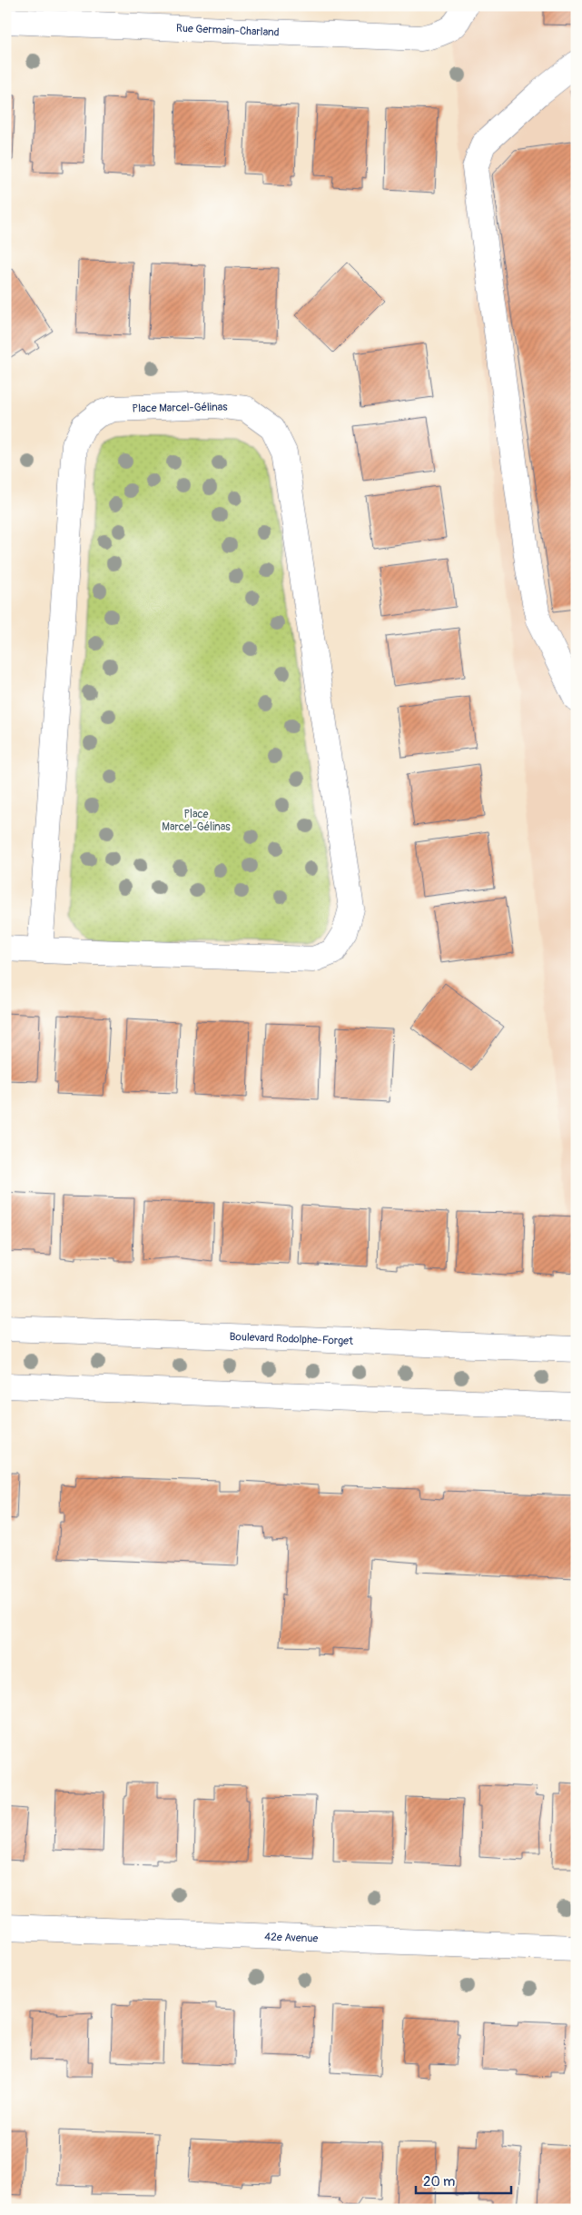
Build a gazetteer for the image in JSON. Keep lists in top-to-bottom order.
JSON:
{
  "streets": {
    "street": [
      "Rue Germain-Charland",
      "Place Marcel-Gélinas",
      "Boulevard Rodolphe-Forget",
      "42e Avenue"
    ]
  },
  "parks": ["Place Marcel-Gélinas"],
  "scale_bar": "20 m"
}
